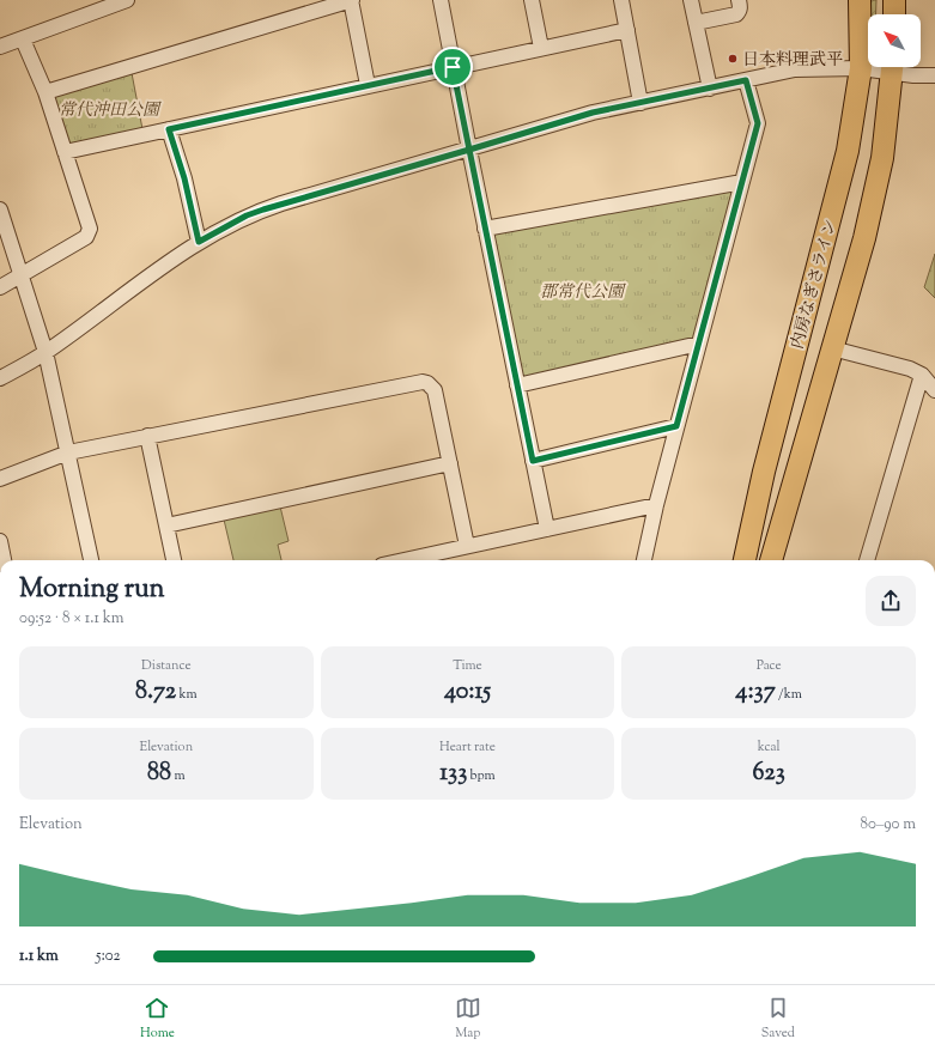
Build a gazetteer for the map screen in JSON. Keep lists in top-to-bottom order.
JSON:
{
  "streets": {
    "highway": ["内房なぎさライン"]
  },
  "parks": ["常代沖田公園", "郡常代公園"],
  "places": ["日本料理武平"],
  "north": "top left",
  "page": {
    "heading": ["Morning run", "09:52 · 8 × 1.1 km"],
    "stats": [
      ["Distance", "8.72 km"],
      ["Time", "40:15"],
      ["Pace", "4:37 /km"],
      ["Elevation", "88 m"],
      ["Heart rate", "133 bpm"],
      ["kcal", "623"]
    ],
    "chart": ["Elevation", "80–90 m"],
    "list": [
      {
        "name": "1.1 km",
        "note": "5:02"
      }
    ],
    "tabs": ["Home", "Map", "Saved"]
  }
}
